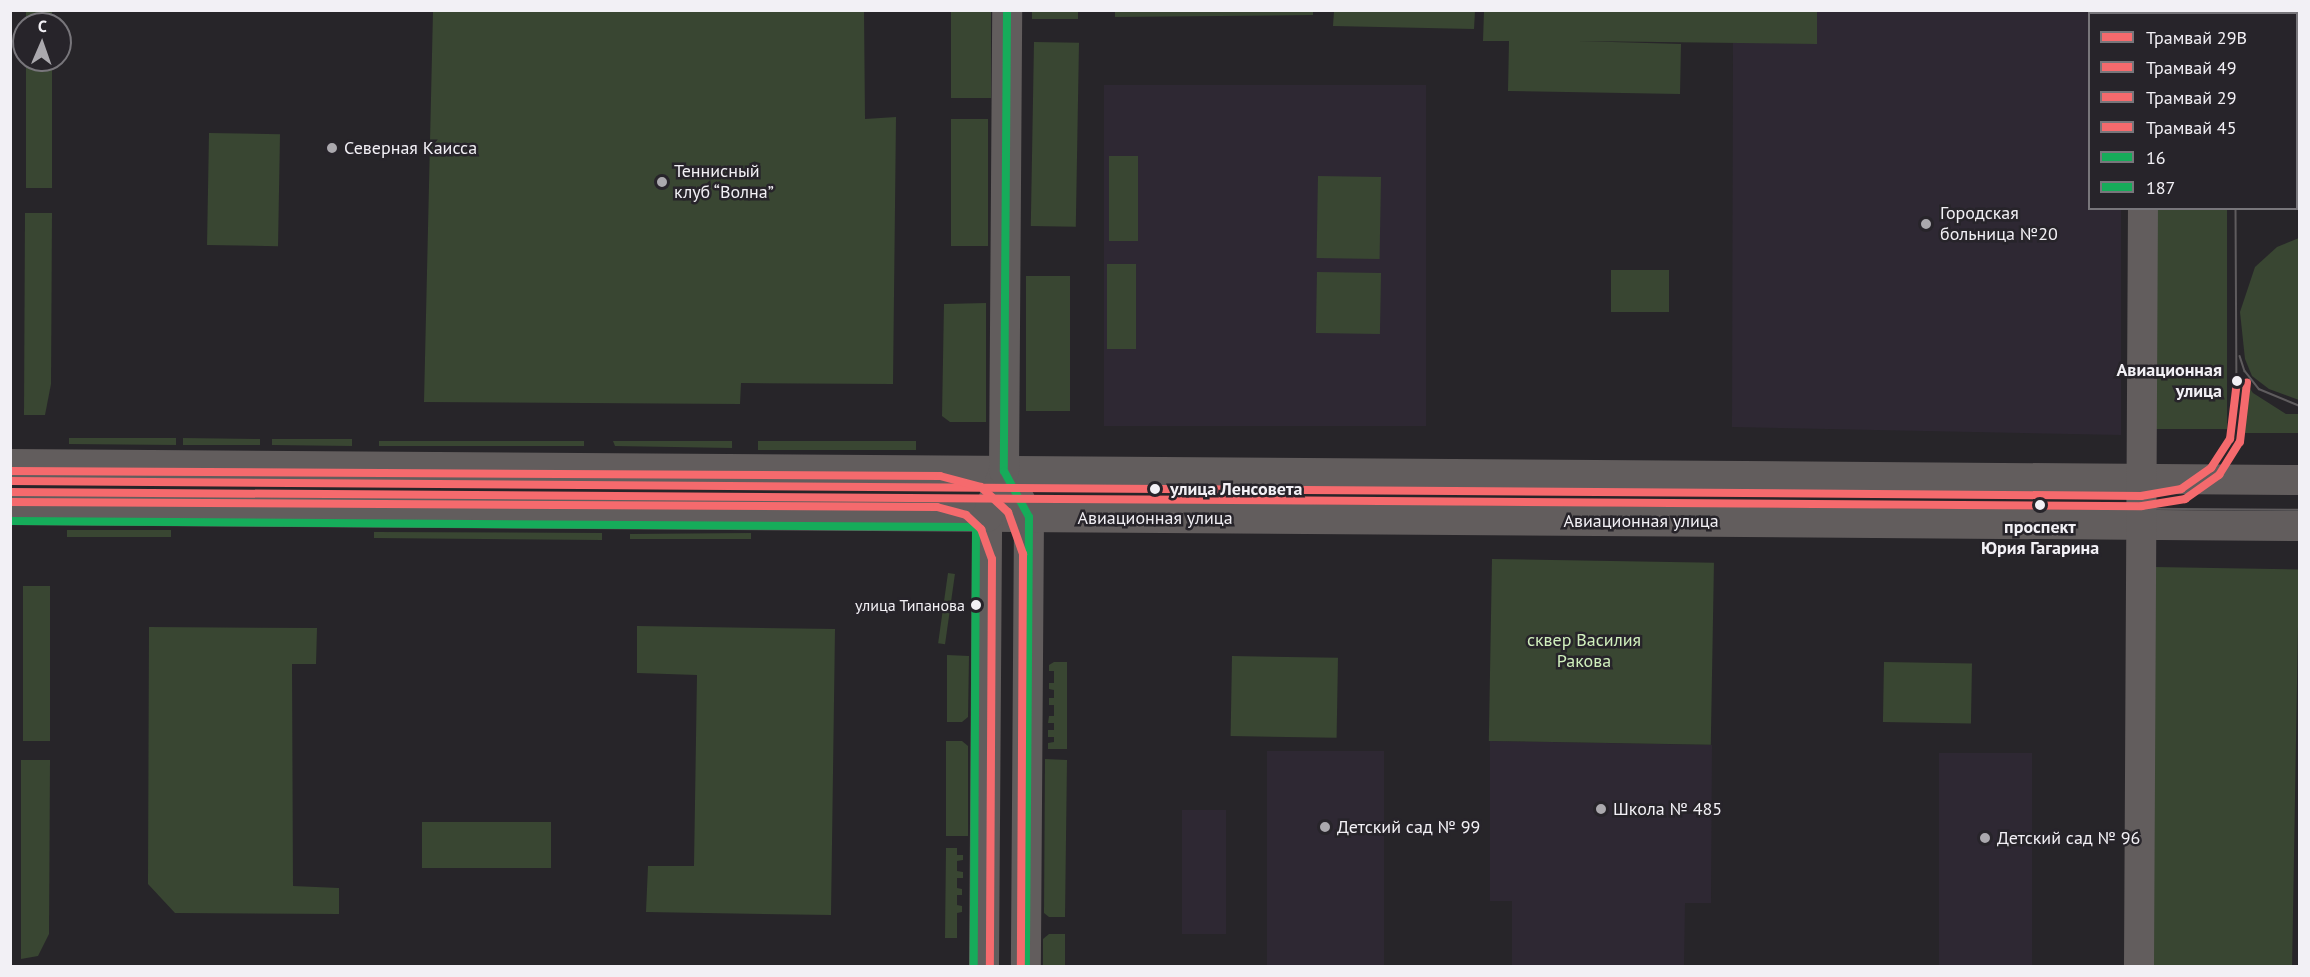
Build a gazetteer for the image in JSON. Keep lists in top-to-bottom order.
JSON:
{
  "streets": {
    "street": ["Авиационная улица"]
  },
  "parks": ["сквер Василия Ракова"],
  "places": [
    "Северная Каисса",
    "Теннисный клуб “Волна”",
    "Городская больница №20",
    "Авиационная улица",
    "улица Ленсовета",
    "проспект Юрия Гагарина",
    "улица Типанова",
    "Школа № 485",
    "Детский сад № 99",
    "Детский сад № 96"
  ],
  "lines": [
    "transit line 16",
    "tram line 29В",
    "tram line 49",
    "tram line 29",
    "tram line 45",
    "transit line 187"
  ],
  "legend": [
    "Трамвай 29В",
    "Трамвай 49",
    "Трамвай 29",
    "Трамвай 45",
    "16",
    "187"
  ],
  "north": "top"
}
